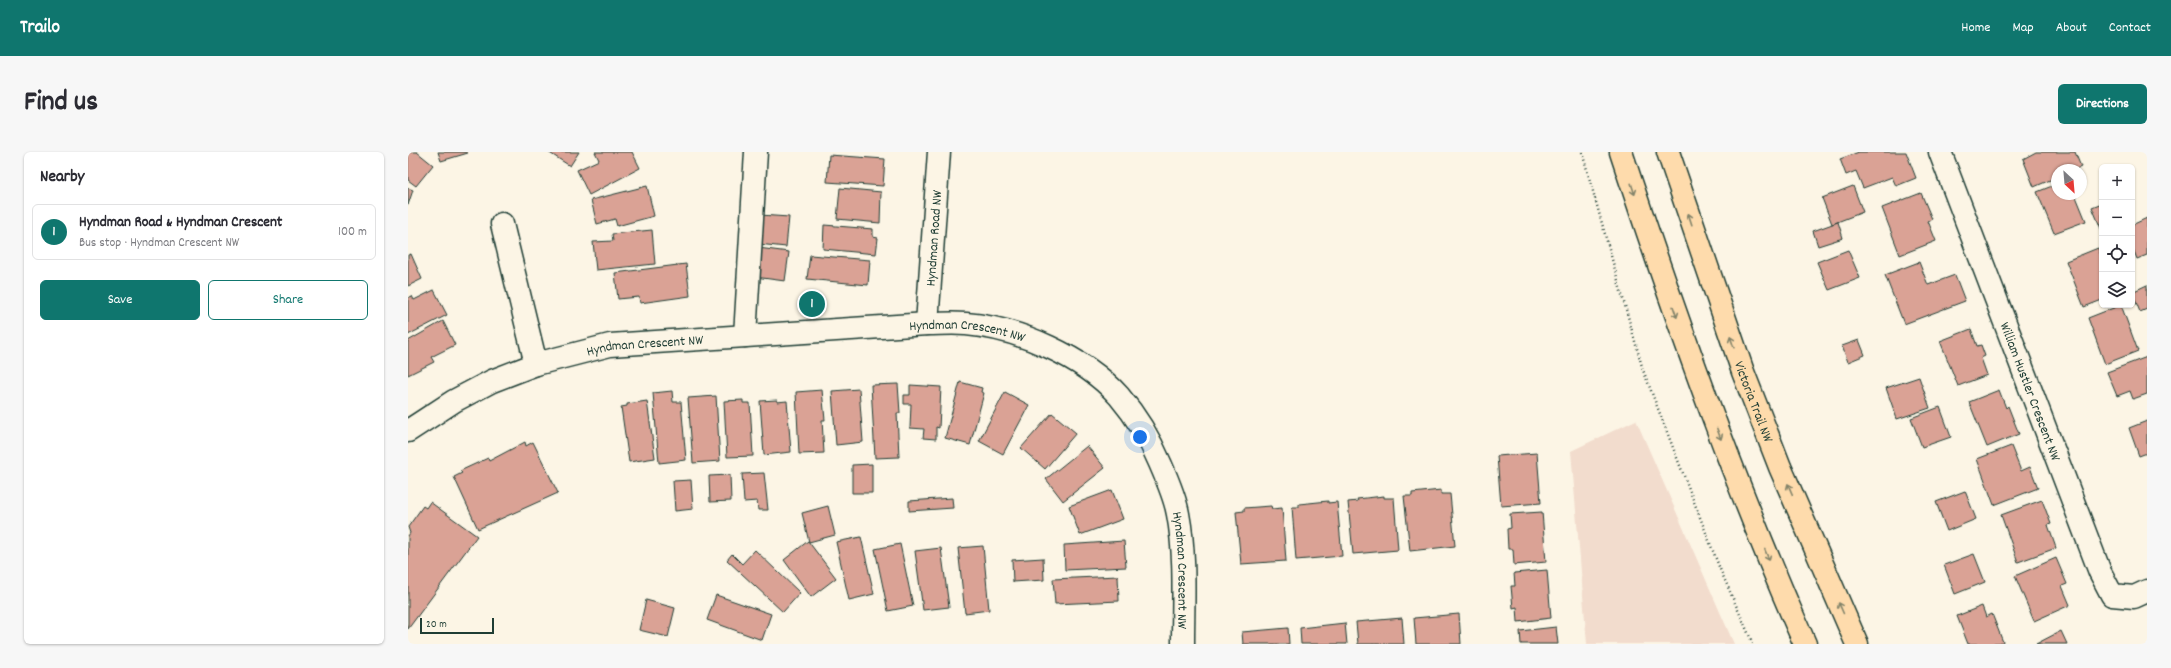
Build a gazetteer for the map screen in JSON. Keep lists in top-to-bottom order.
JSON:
{
  "streets": {
    "main road": ["Victoria Trail NW"],
    "street": ["Hyndman Road NW", "Hyndman Crescent NW", "William Hustler Crescent NW"]
  },
  "crossings": [
    ["Hyndman Road NW", "Hyndman Crescent NW"]
  ],
  "scale_bar": "20 m",
  "north": "bottom right",
  "page": {
    "header": "Trailo",
    "nav": [
      "Home",
      "Map",
      "About",
      "Contact"
    ],
    "title": "Find us",
    "buttons": [
      "Directions",
      ["Save", "Share"]
    ],
    "heading": "Nearby",
    "map_buttons": ["+", "−"],
    "list": [
      {
        "mark": "1",
        "name": "Hyndman Road & Hyndman Crescent",
        "note": "Bus stop · Hyndman Crescent NW",
        "value": "100 m"
      }
    ],
    "pins": "1",
    "scale": "20 m"
  }
}
